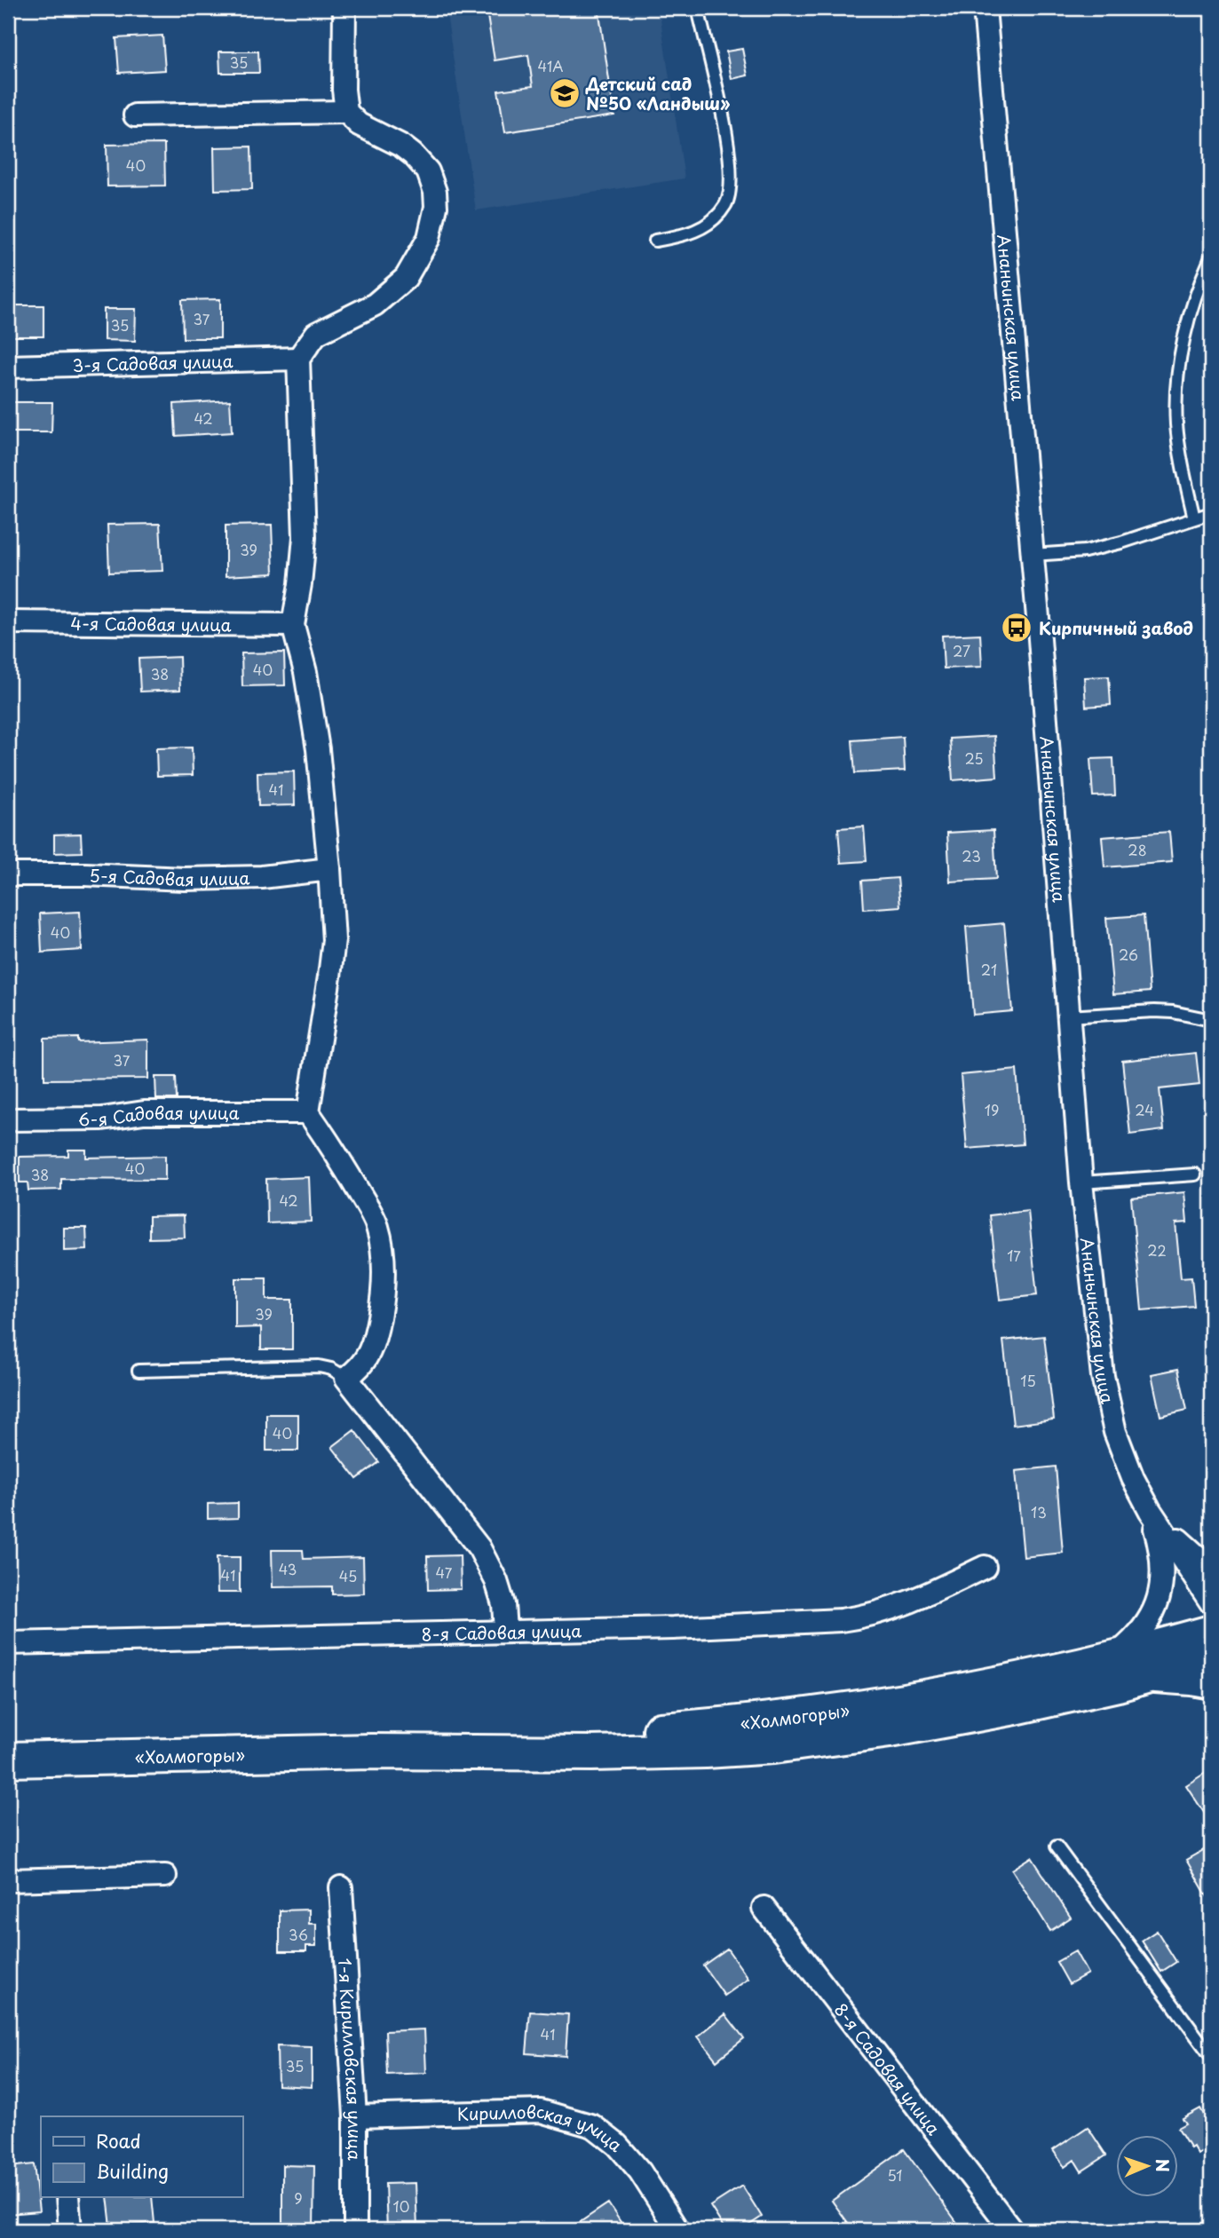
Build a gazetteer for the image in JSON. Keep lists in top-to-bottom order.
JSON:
{
  "streets": {
    "highway": ["«Холмогоры»"],
    "street": [
      "Ананьинская улица",
      "3-я Садовая улица",
      "4-я Садовая улица",
      "5-я Садовая улица",
      "6-я Садовая улица",
      "8-я Садовая улица",
      "1-я Кирилловская улица",
      "Кирилловская улица"
    ]
  },
  "crossings": [
    ["1-я Кирилловская улица", "Кирилловская улица"]
  ],
  "places": {
    "school or university": ["Детский сад №50 «Ландыш»"],
    "bus stop": ["Кирпичный завод"]
  },
  "house_numbers": [
    "35",
    "41А",
    "40",
    "37",
    "35",
    "42",
    "39",
    "27",
    "40",
    "38",
    "25",
    "41",
    "28",
    "23",
    "40",
    "26",
    "21",
    "37",
    "19",
    "24",
    "40",
    "38",
    "42",
    "22",
    "17",
    "39",
    "15",
    "40",
    "13",
    "43",
    "47",
    "41",
    "45",
    "36",
    "41",
    "35",
    "51",
    "9",
    "10"
  ],
  "legend": ["Road", "Building"],
  "north": "right"
}
